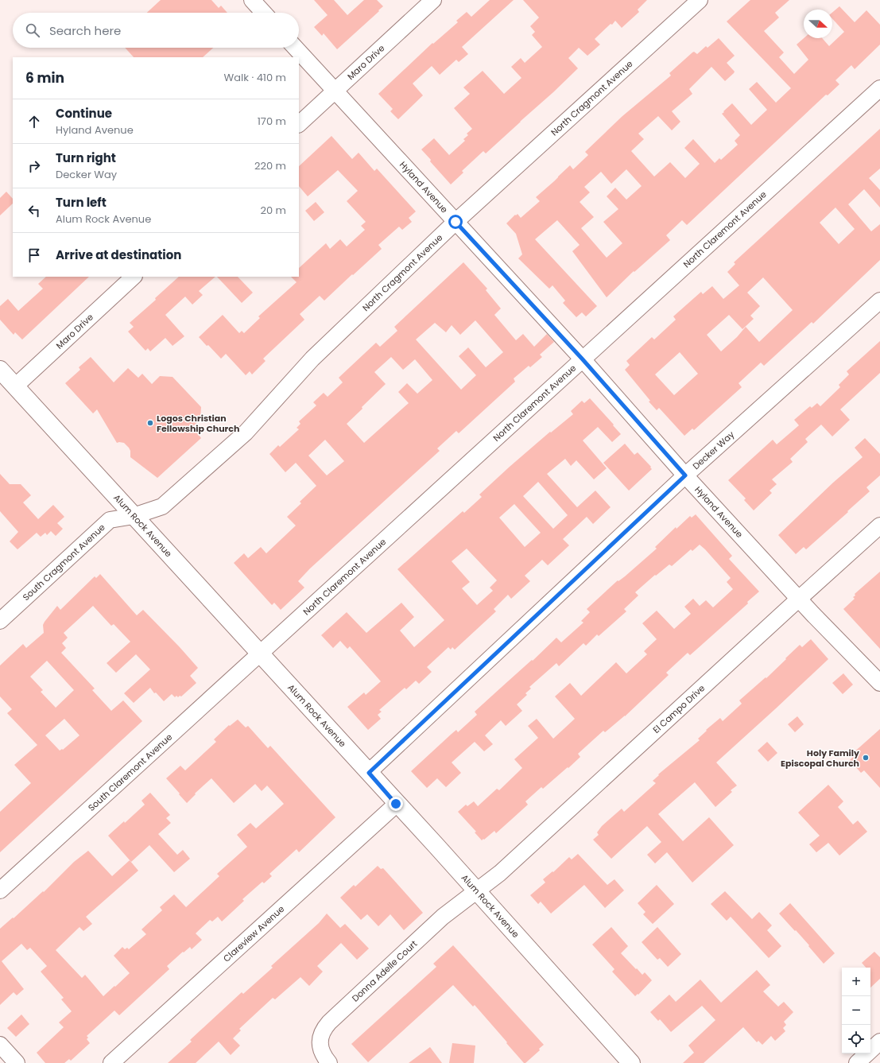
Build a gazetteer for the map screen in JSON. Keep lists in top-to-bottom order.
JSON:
{
  "streets": {
    "main road": ["Alum Rock Avenue"],
    "street": [
      "Maro Drive",
      "North Cragmont Avenue",
      "Hyland Avenue",
      "North Claremont Avenue",
      "Decker Way",
      "South Cragmont Avenue",
      "El Campo Drive",
      "South Claremont Avenue",
      "Clareview Avenue",
      "Donna Adelle Court"
    ]
  },
  "crossings": [
    ["Maro Drive", "Hyland Avenue"],
    ["Maro Drive", "Alum Rock Avenue"],
    ["North Cragmont Avenue", "Hyland Avenue"],
    ["North Cragmont Avenue", "Alum Rock Avenue"],
    ["North Cragmont Avenue", "South Cragmont Avenue"],
    ["Hyland Avenue", "North Claremont Avenue"],
    ["Hyland Avenue", "Decker Way"],
    ["Hyland Avenue", "El Campo Drive"],
    ["North Claremont Avenue", "Alum Rock Avenue"],
    ["North Claremont Avenue", "South Claremont Avenue"],
    ["Decker Way", "Alum Rock Avenue"],
    ["Alum Rock Avenue", "South Cragmont Avenue"],
    ["Alum Rock Avenue", "El Campo Drive"],
    ["Alum Rock Avenue", "South Claremont Avenue"],
    ["Alum Rock Avenue", "Clareview Avenue"],
    ["Alum Rock Avenue", "Donna Adelle Court"],
    ["El Campo Drive", "Donna Adelle Court"]
  ],
  "places": ["Logos Christian Fellowship Church", "Holy Family Episcopal Church"],
  "north": "right",
  "page": {
    "search": "Search here",
    "heading": ["6 min", "Walk · 410 m"],
    "list": [
      ["Continue", "Hyland Avenue", "170 m"],
      ["Turn right", "Decker Way", "220 m"],
      ["Turn left", "Alum Rock Avenue", "20 m"],
      "Arrive at destination"
    ],
    "map_buttons": ["+", "−"]
  }
}
